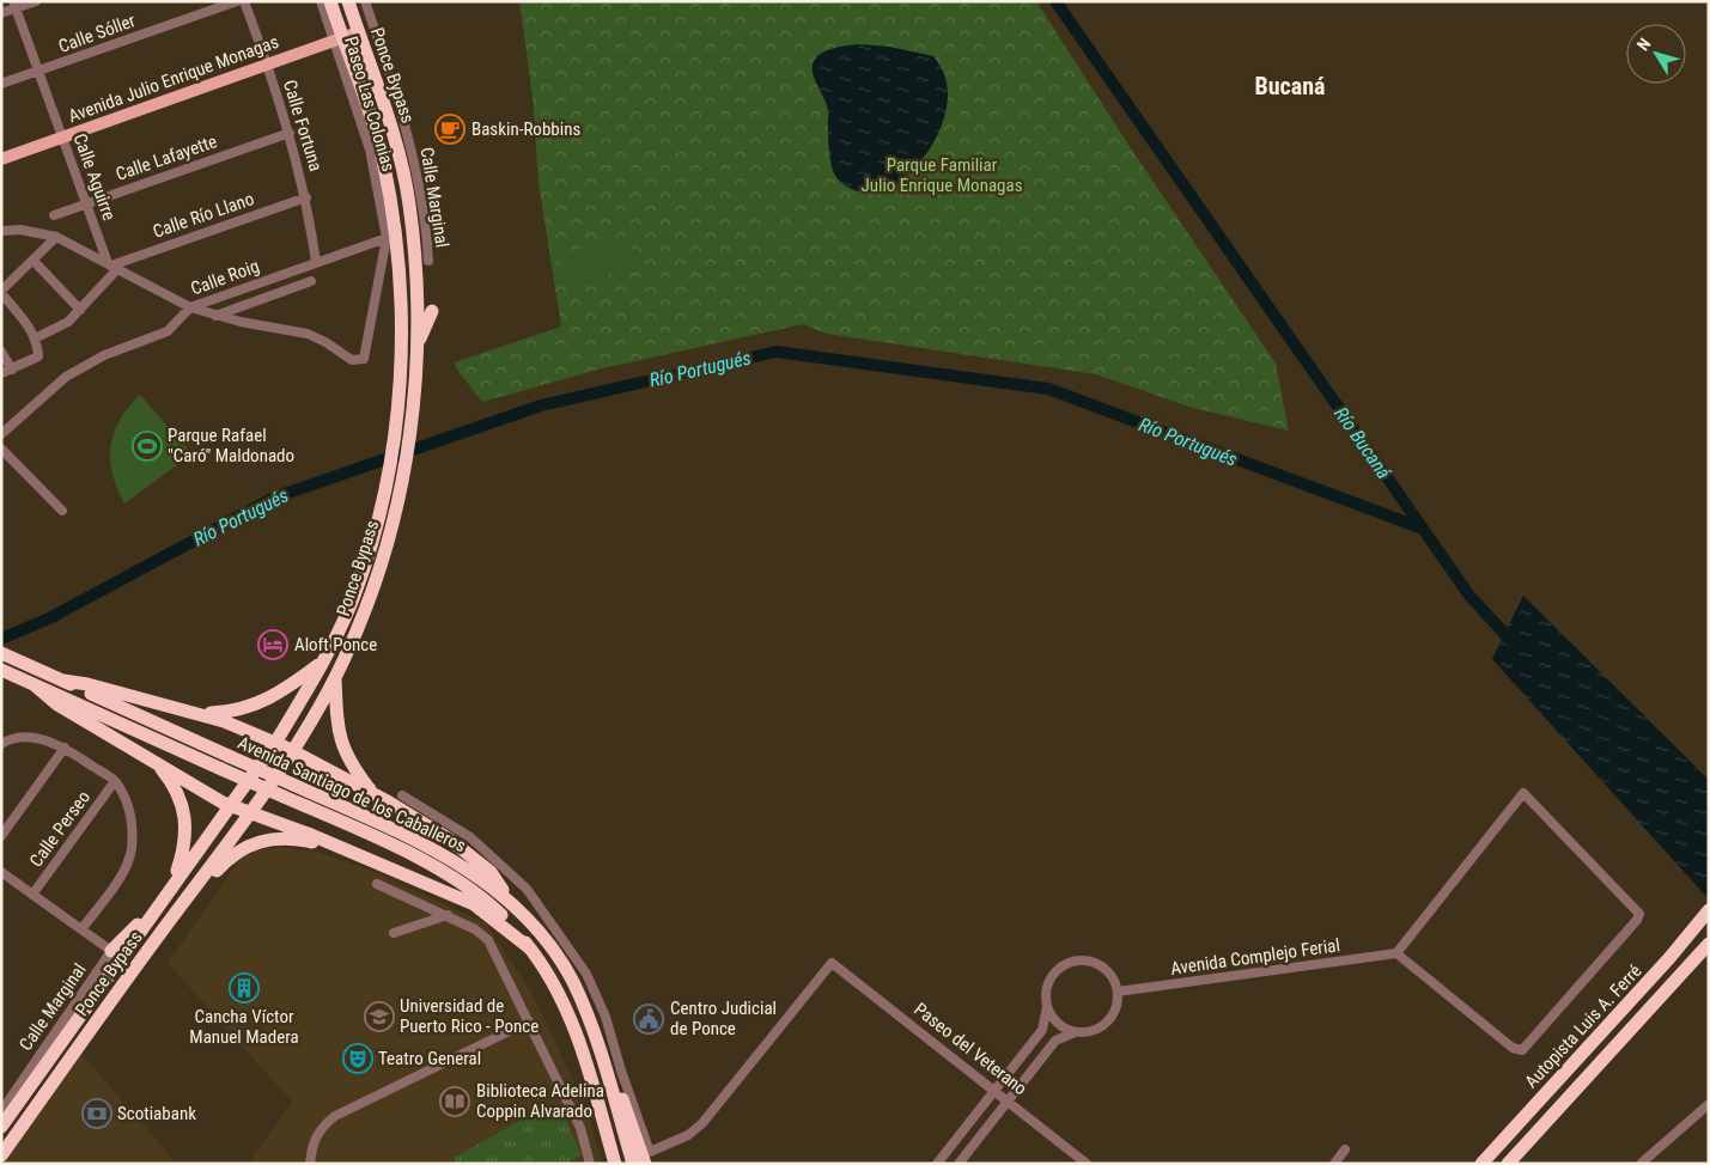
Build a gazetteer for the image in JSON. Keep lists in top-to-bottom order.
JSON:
{
  "streets": {
    "highway": ["Ponce Bypass", "Avenida Santiago de los Caballeros", "Autopista Luis A. Ferré"],
    "main road": ["Avenida Julio Enrique Monagas"],
    "street": [
      "Calle Sóller",
      "Paseo Las Colonias",
      "Calle Fortuna",
      "Calle Lafayette",
      "Calle Aguirre",
      "Calle Marginal",
      "Calle Río Llano",
      "Calle Roig",
      "Calle Perseo",
      "Avenida Complejo Ferial",
      "Paseo del Veterano"
    ]
  },
  "crossings": [
    ["Calle Sóller", "Calle Aguirre"],
    ["Ponce Bypass", "Avenida Julio Enrique Monagas"],
    ["Ponce Bypass", "Paseo Las Colonias"],
    ["Ponce Bypass", "Calle Marginal"],
    ["Avenida Julio Enrique Monagas", "Paseo Las Colonias"],
    ["Avenida Julio Enrique Monagas", "Calle Fortuna"],
    ["Avenida Julio Enrique Monagas", "Calle Aguirre"],
    ["Paseo Las Colonias", "Calle Roig"],
    ["Calle Fortuna", "Calle Lafayette"],
    ["Calle Fortuna", "Calle Río Llano"],
    ["Calle Fortuna", "Calle Roig"],
    ["Calle Lafayette", "Calle Aguirre"],
    ["Calle Aguirre", "Calle Río Llano"]
  ],
  "districts": ["Bucaná"],
  "water": ["Río Portugués", "Río Bucaná"],
  "parks": ["Parque Familiar Julio Enrique Monagas"],
  "places": {
    "cafe": ["Baskin-Robbins"],
    "sports": ["Parque Rafael \"Caró\" Maldonado"],
    "hotel": ["Aloft Ponce"],
    "building": ["Cancha Víctor Manuel Madera"],
    "school or university": ["Universidad de Puerto Rico - Ponce"],
    "public building": ["Centro Judicial de Ponce"],
    "theatre": ["Teatro General"],
    "library": ["Biblioteca Adelina Coppin Alvarado"],
    "bank": ["Scotiabank"]
  },
  "north": "top left"
}
